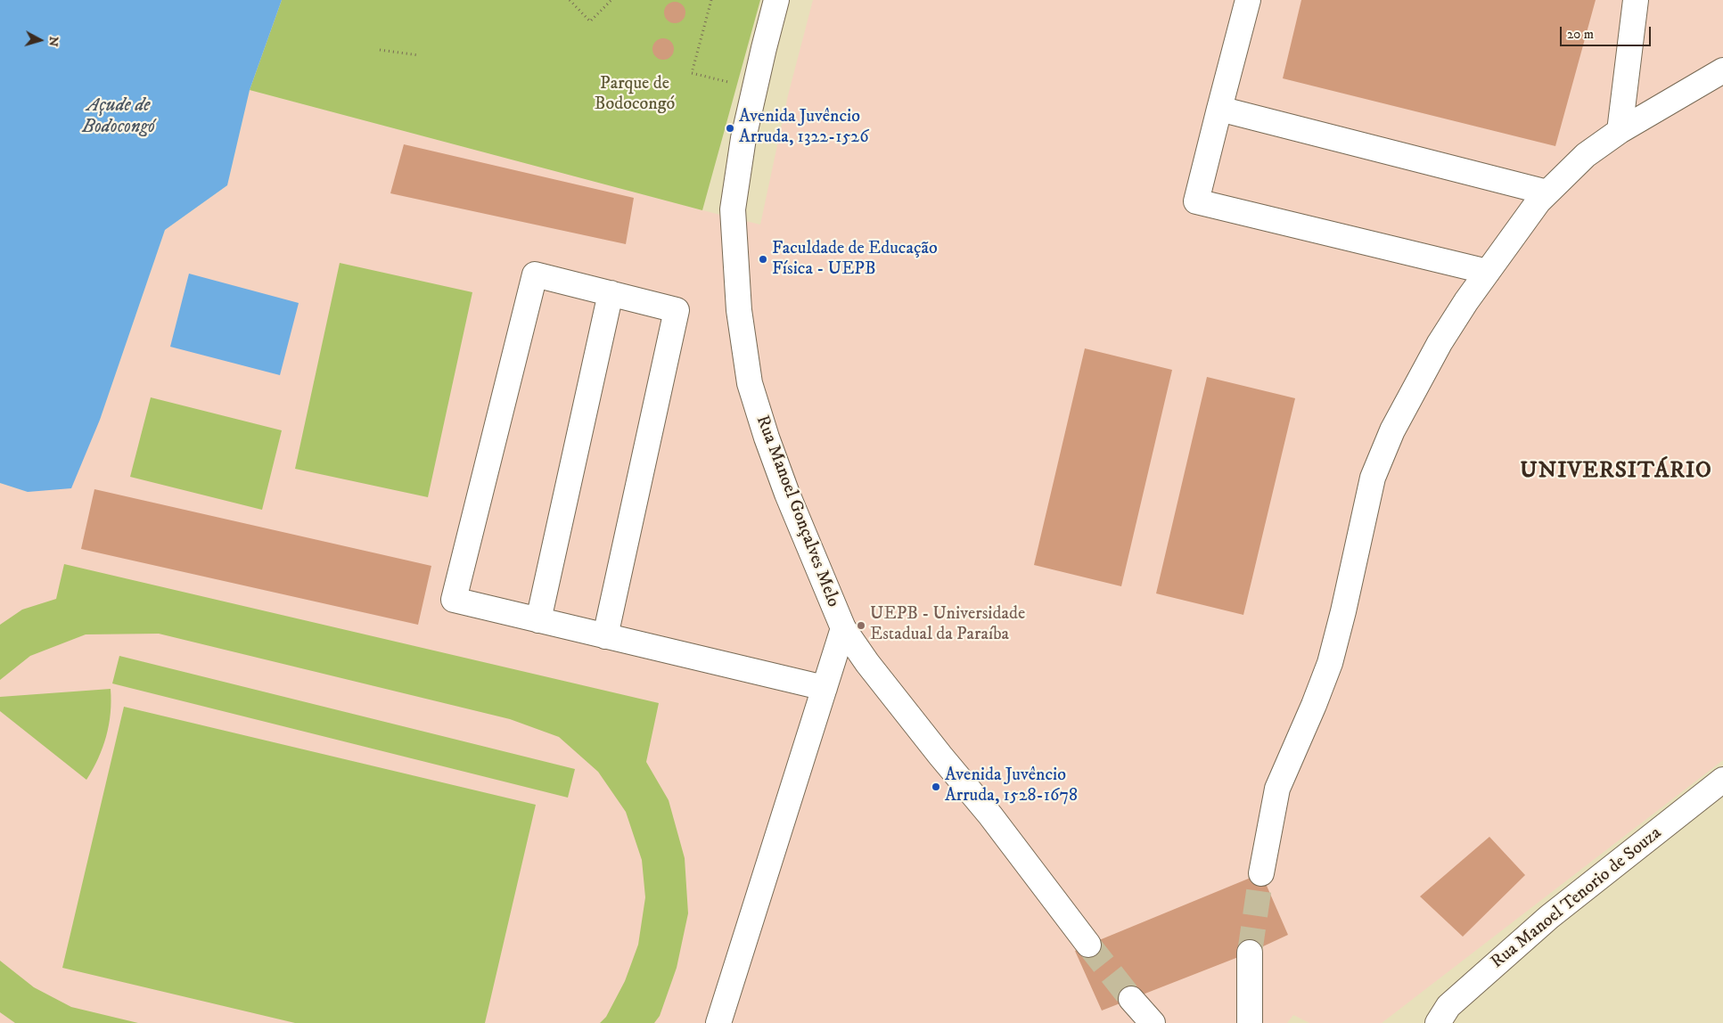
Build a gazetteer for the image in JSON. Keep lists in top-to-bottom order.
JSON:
{
  "streets": {
    "street": ["Rua Manoel Gonçalves Melo", "Rua Manoel Tenorio de Souza"]
  },
  "districts": ["UNIVERSITÁRIO"],
  "water": ["Açude de Bodocongó"],
  "parks": ["Parque de Bodocongó"],
  "places": [
    "Avenida Juvêncio Arruda, 1322-1526",
    "Faculdade de Educação Física - UEPB",
    "UEPB - Universidade Estadual da Paraíba",
    "Avenida Juvêncio Arruda, 1528-1678"
  ],
  "scale_bar": "20 m",
  "north": "right"
}
